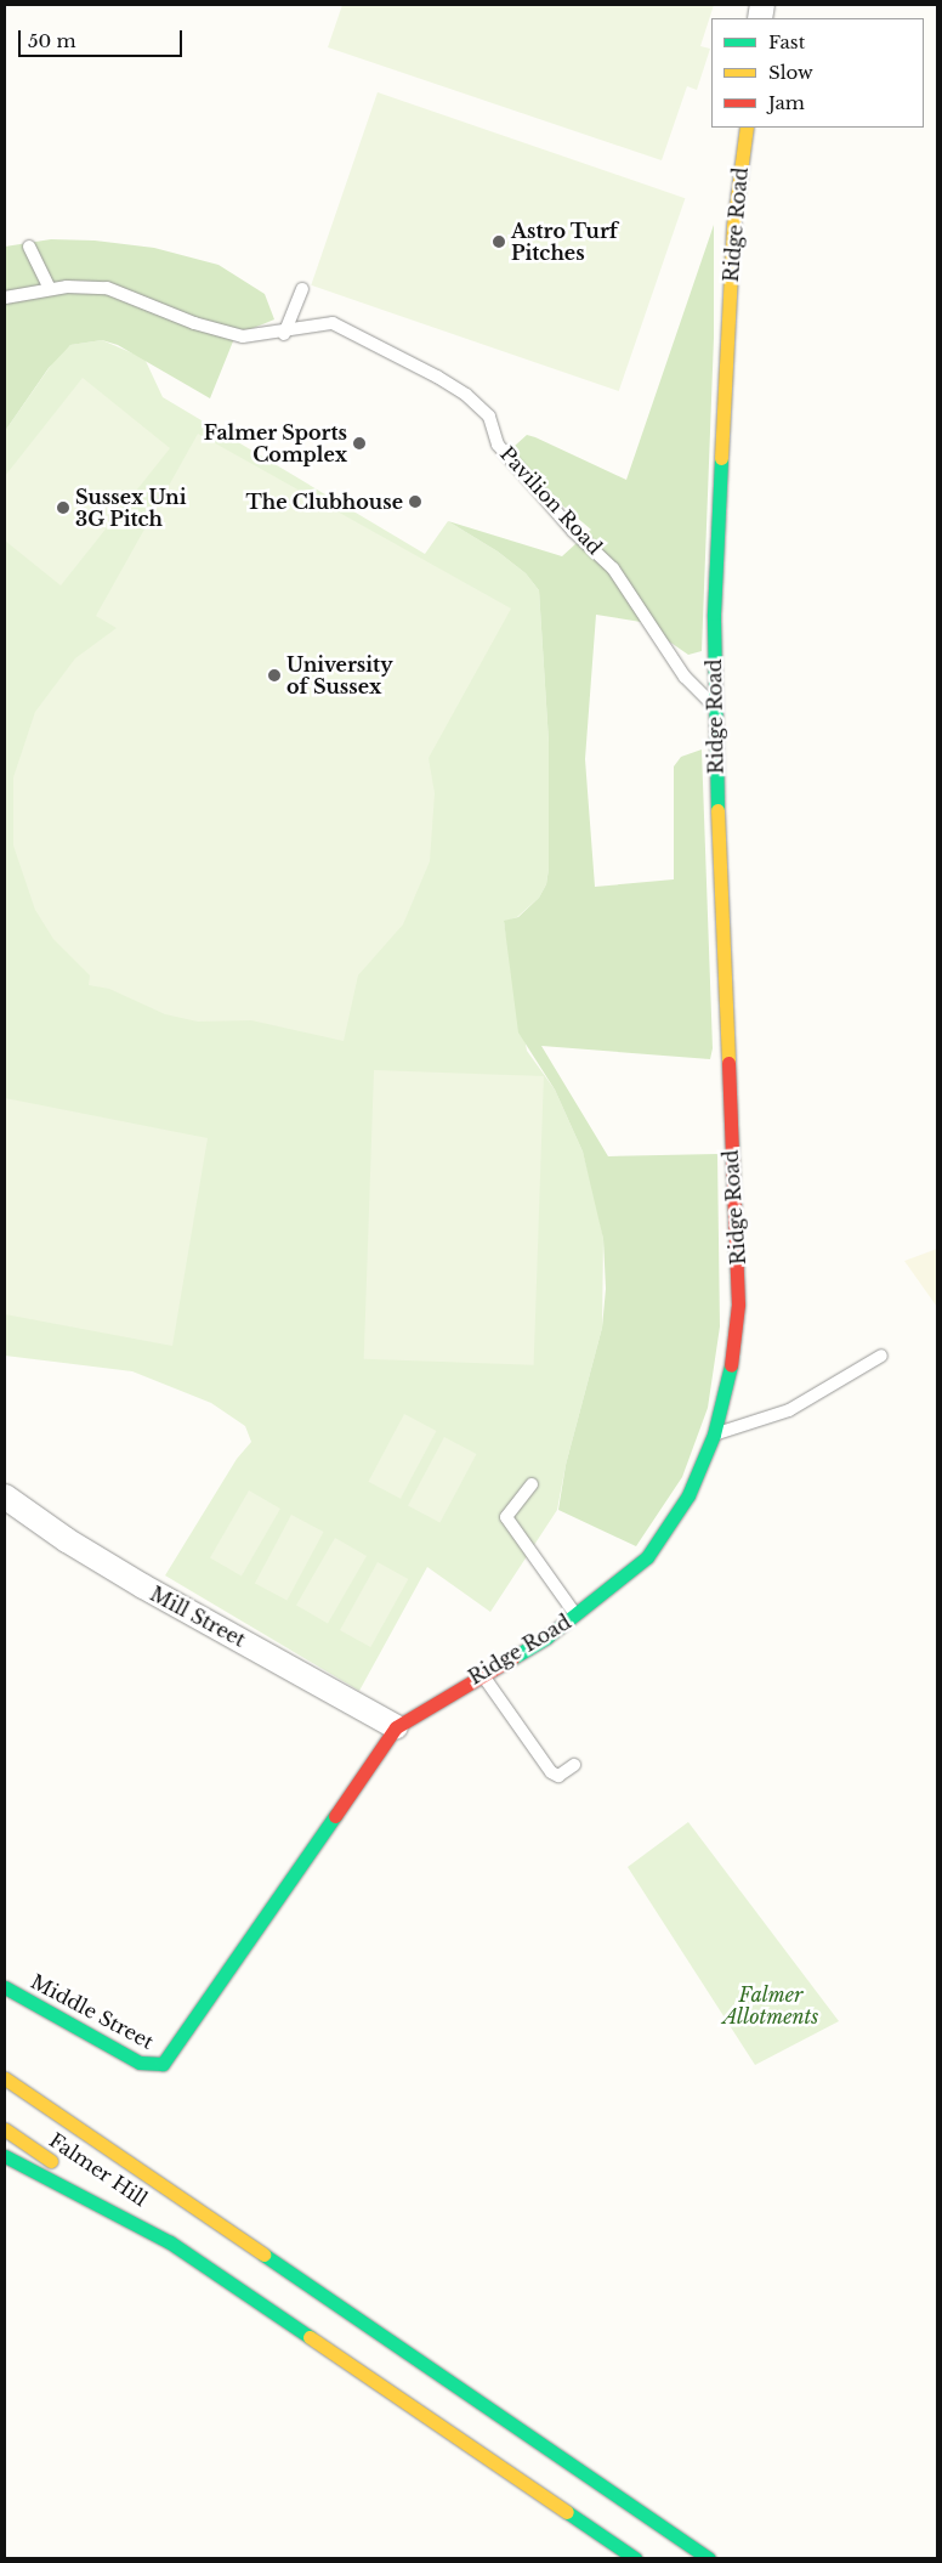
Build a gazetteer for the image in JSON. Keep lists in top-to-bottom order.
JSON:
{
  "streets": {
    "main road": ["Ridge Road", "Middle Street", "Falmer Hill"],
    "street": ["Mill Street"],
    "lane": ["Pavilion Road"]
  },
  "crossings": [
    ["Ridge Road", "Pavilion Road"],
    ["Ridge Road", "Mill Street"],
    ["Ridge Road", "Middle Street"]
  ],
  "parks": ["Falmer Allotments"],
  "places": [
    "Astro Turf Pitches",
    "Falmer Sports Complex",
    "The Clubhouse",
    "Sussex Uni 3G Pitch",
    "University of Sussex"
  ],
  "legend": ["Fast", "Slow", "Jam"],
  "scale_bar": "50 m"
}
